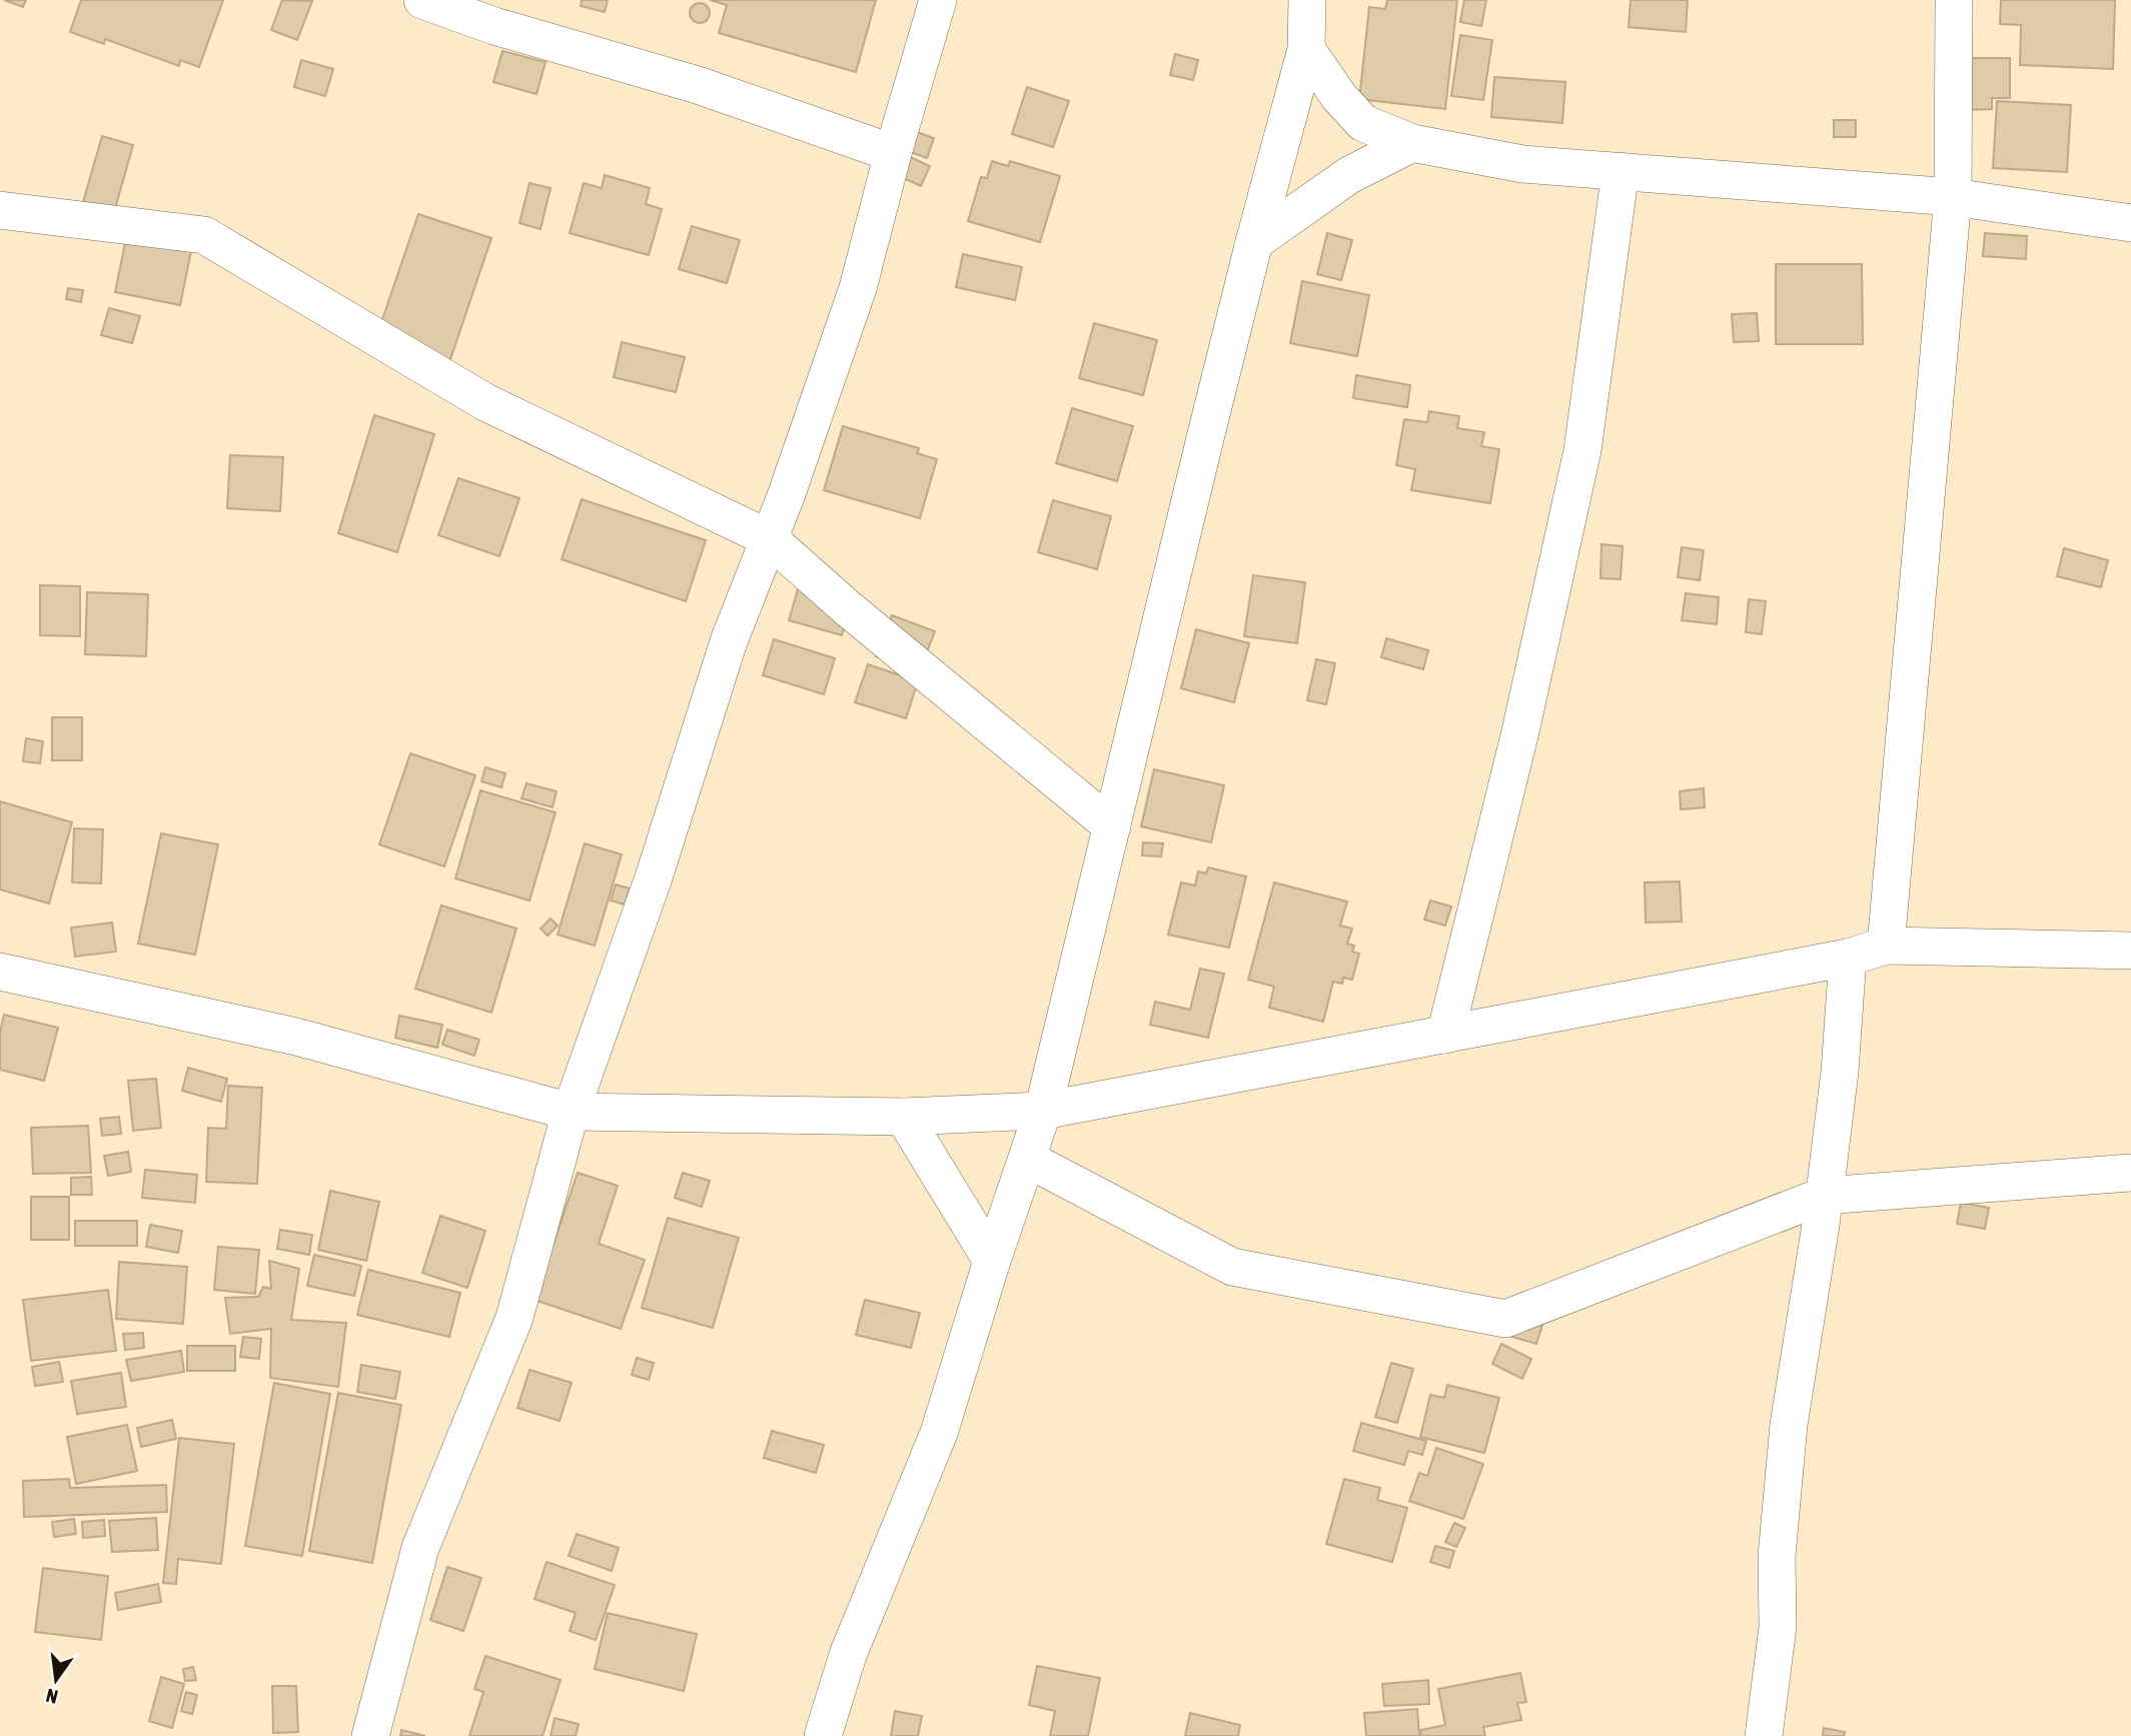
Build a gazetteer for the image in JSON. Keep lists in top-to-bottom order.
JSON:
{
  "north": "bottom"
}
